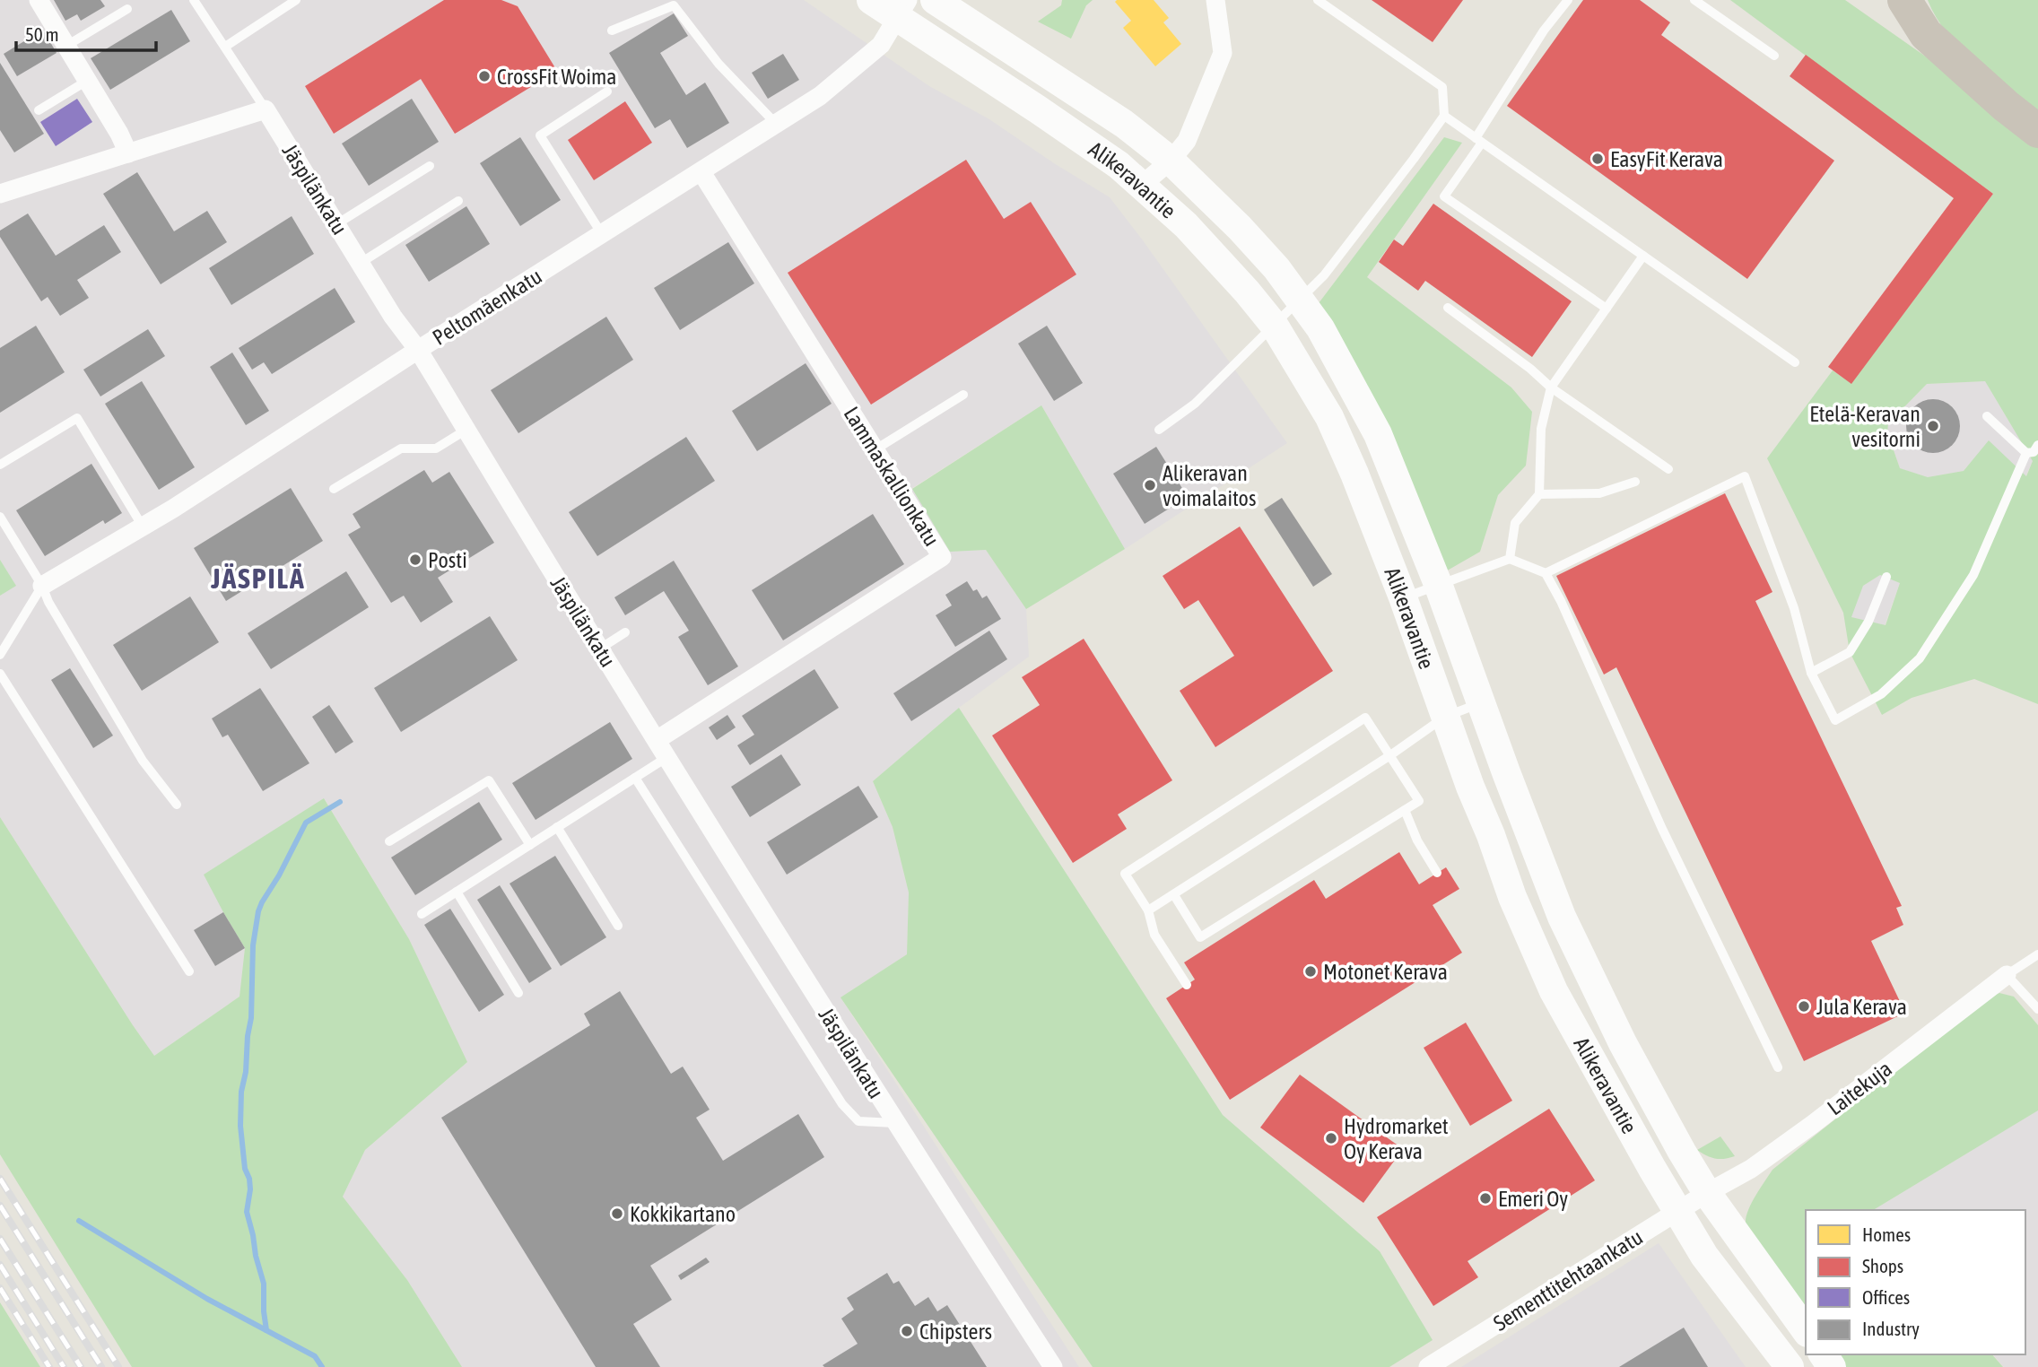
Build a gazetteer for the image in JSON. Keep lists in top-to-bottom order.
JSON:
{
  "streets": {
    "street": [
      "Alikeravantie",
      "Jäspilänkatu",
      "Peltomäenkatu",
      "Lammaskallionkatu",
      "Laitekuja",
      "Sementtitehtaankatu"
    ]
  },
  "crossings": [
    ["Alikeravantie", "Peltomäenkatu"],
    ["Alikeravantie", "Laitekuja"],
    ["Alikeravantie", "Sementtitehtaankatu"],
    ["Jäspilänkatu", "Peltomäenkatu"],
    ["Jäspilänkatu", "Lammaskallionkatu"],
    ["Peltomäenkatu", "Lammaskallionkatu"],
    ["Laitekuja", "Sementtitehtaankatu"]
  ],
  "districts": ["JÄSPILÄ"],
  "places": [
    "CrossFit Woima",
    "EasyFit Kerava",
    "Etelä-Keravan vesitorni",
    "Alikeravan voimalaitos",
    "Posti",
    "Motonet Kerava",
    "Jula Kerava",
    "Hydromarket Oy Kerava",
    "Emeri Oy",
    "Kokkikartano",
    "Chipsters"
  ],
  "legend": [
    "Homes",
    "Shops",
    "Offices",
    "Industry"
  ],
  "scale_bar": "50 m"
}
